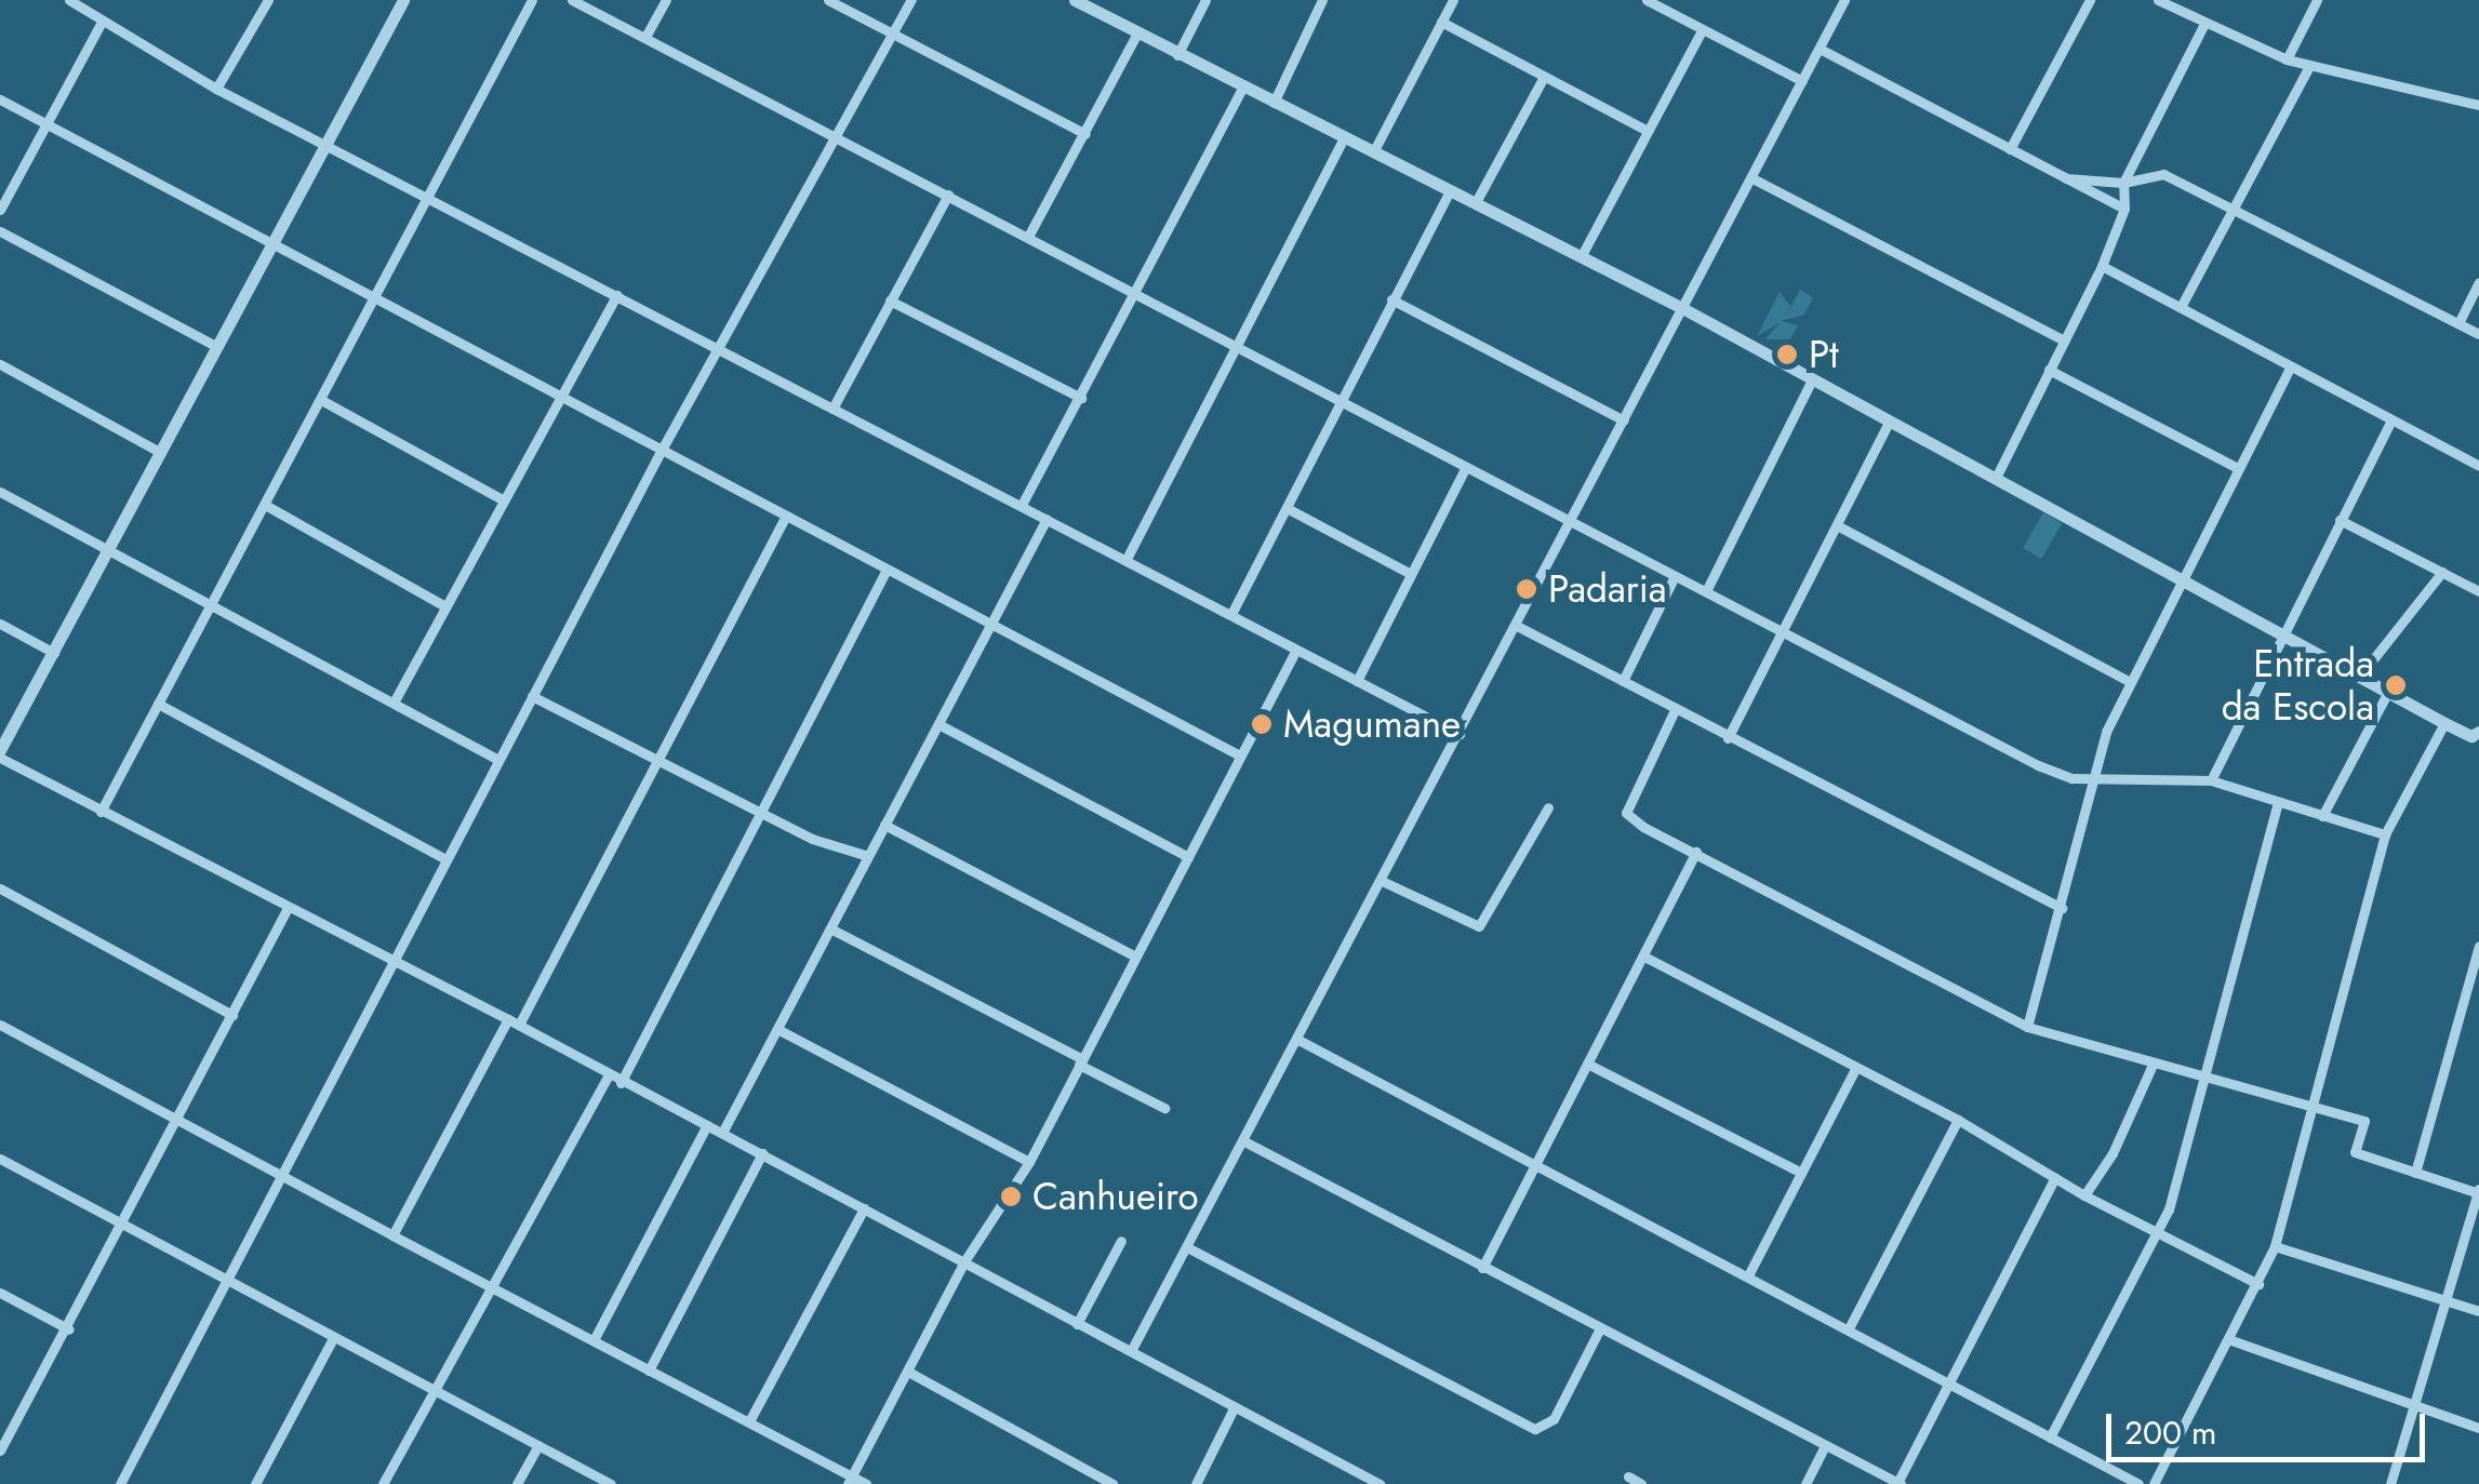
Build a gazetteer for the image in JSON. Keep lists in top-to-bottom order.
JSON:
{
  "places": [
    "Pt",
    "Padaria",
    "Entrada da Escola",
    "Magumane",
    "Canhueiro"
  ],
  "scale_bar": "200 m"
}
